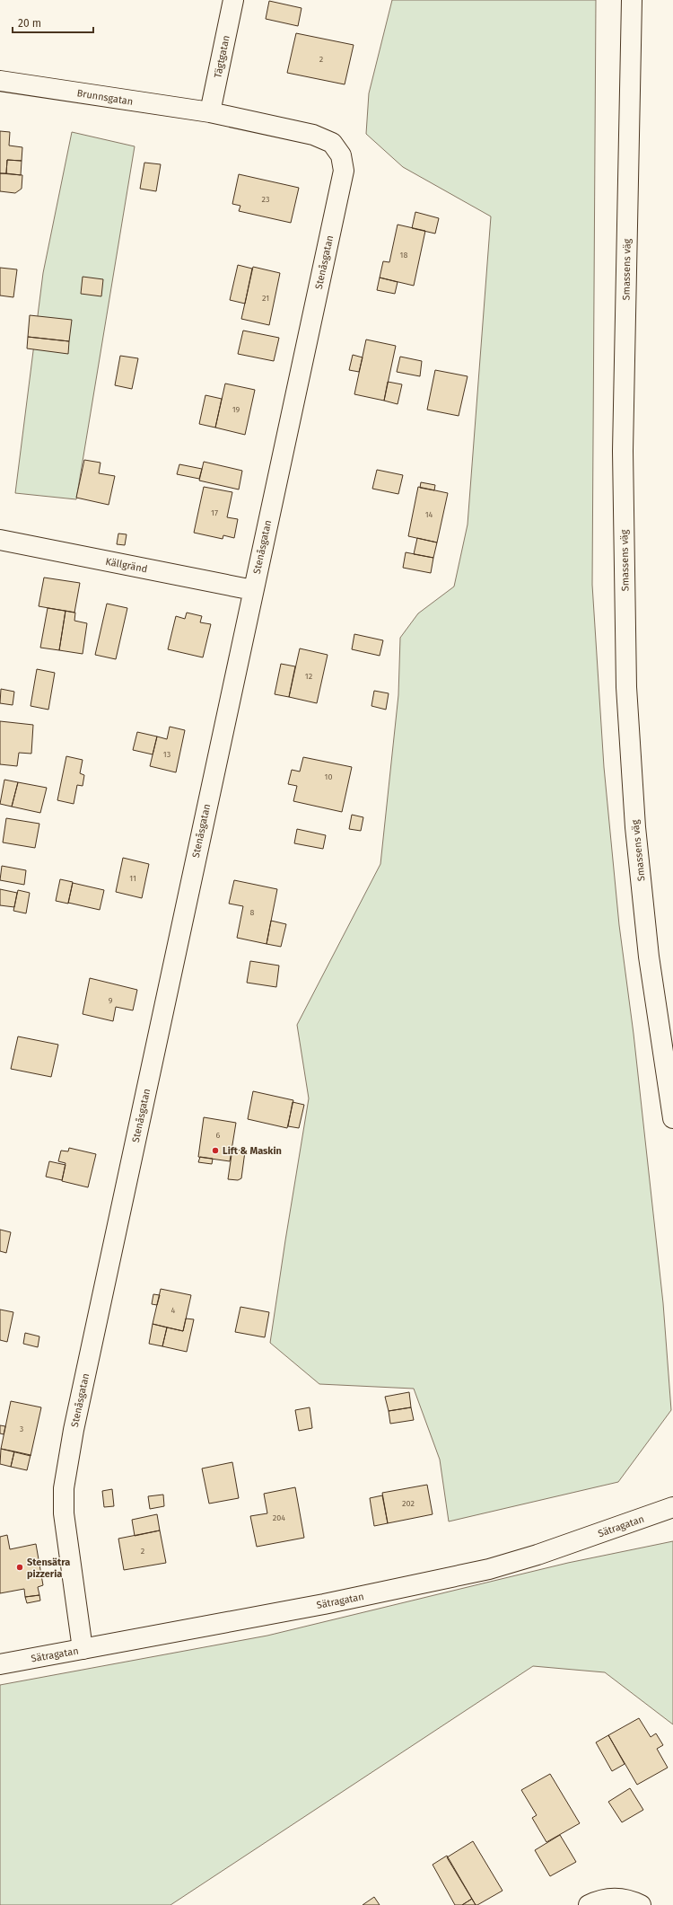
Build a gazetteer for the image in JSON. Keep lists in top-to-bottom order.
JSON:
{
  "streets": {
    "street": [
      "Tägtgatan",
      "Brunnsgatan",
      "Stenåsgatan",
      "Smassens väg",
      "Källgränd",
      "Sätragatan"
    ]
  },
  "crossings": [
    ["Tägtgatan", "Brunnsgatan"],
    ["Tägtgatan", "Stenåsgatan"],
    ["Brunnsgatan", "Stenåsgatan"],
    ["Stenåsgatan", "Källgränd"],
    ["Stenåsgatan", "Sätragatan"]
  ],
  "places": ["Lift & Maskin", "Stensätra pizzeria"],
  "house_numbers": [
    "2",
    "23",
    "18",
    "21",
    "19",
    "17",
    "14",
    "12",
    "13",
    "10",
    "11",
    "8",
    "9",
    "6",
    "4",
    "3",
    "202",
    "204",
    "2"
  ],
  "scale_bar": "20 m"
}
